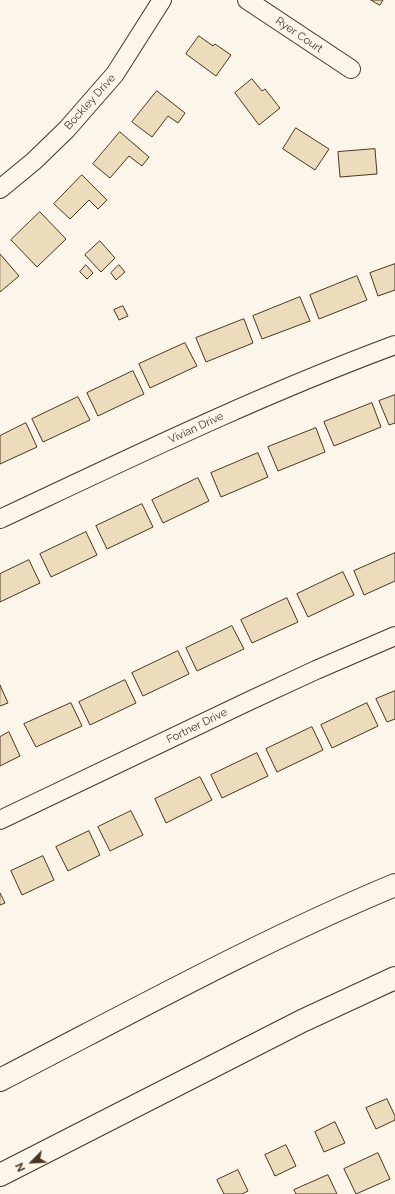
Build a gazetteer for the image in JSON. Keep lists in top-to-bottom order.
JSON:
{
  "streets": {
    "street": [
      "Ryer Court",
      "Bockley Drive",
      "Vivian Drive",
      "Fortner Drive"
    ]
  },
  "north": "bottom left"
}
